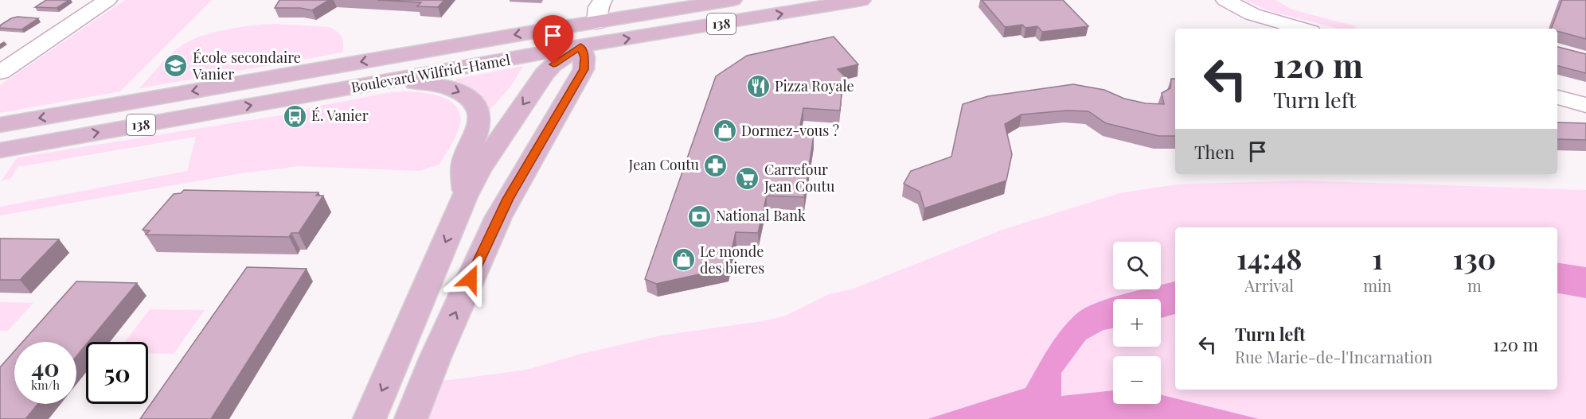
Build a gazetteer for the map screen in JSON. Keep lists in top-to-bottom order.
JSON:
{
  "streets": {
    "main road": ["138", "Boulevard Wilfrid-Hamel"]
  },
  "places": {
    "school or university": ["École secondaire Vanier"],
    "restaurant": ["Pizza Royale"],
    "bus stop": ["É. Vanier"],
    "shop": ["Dormez-vous ?", "Le monde des bieres"],
    "pharmacy": ["Jean Coutu"],
    "supermarket": ["Carrefour Jean Coutu"],
    "bank": ["National Bank"]
  },
  "page": {
    "turn": ["120 m", "Turn left"],
    "then": "Then",
    "eta": [
      "14:48",
      "Arrival",
      "1",
      "min",
      "130",
      "m"
    ],
    "map_buttons": ["+", "−"],
    "list": [
      {
        "name": "Turn left",
        "note": "Rue Marie-de-l'Incarnation",
        "value": "120 m"
      }
    ],
    "speed": "40 km/h",
    "limit": "50"
  }
}
